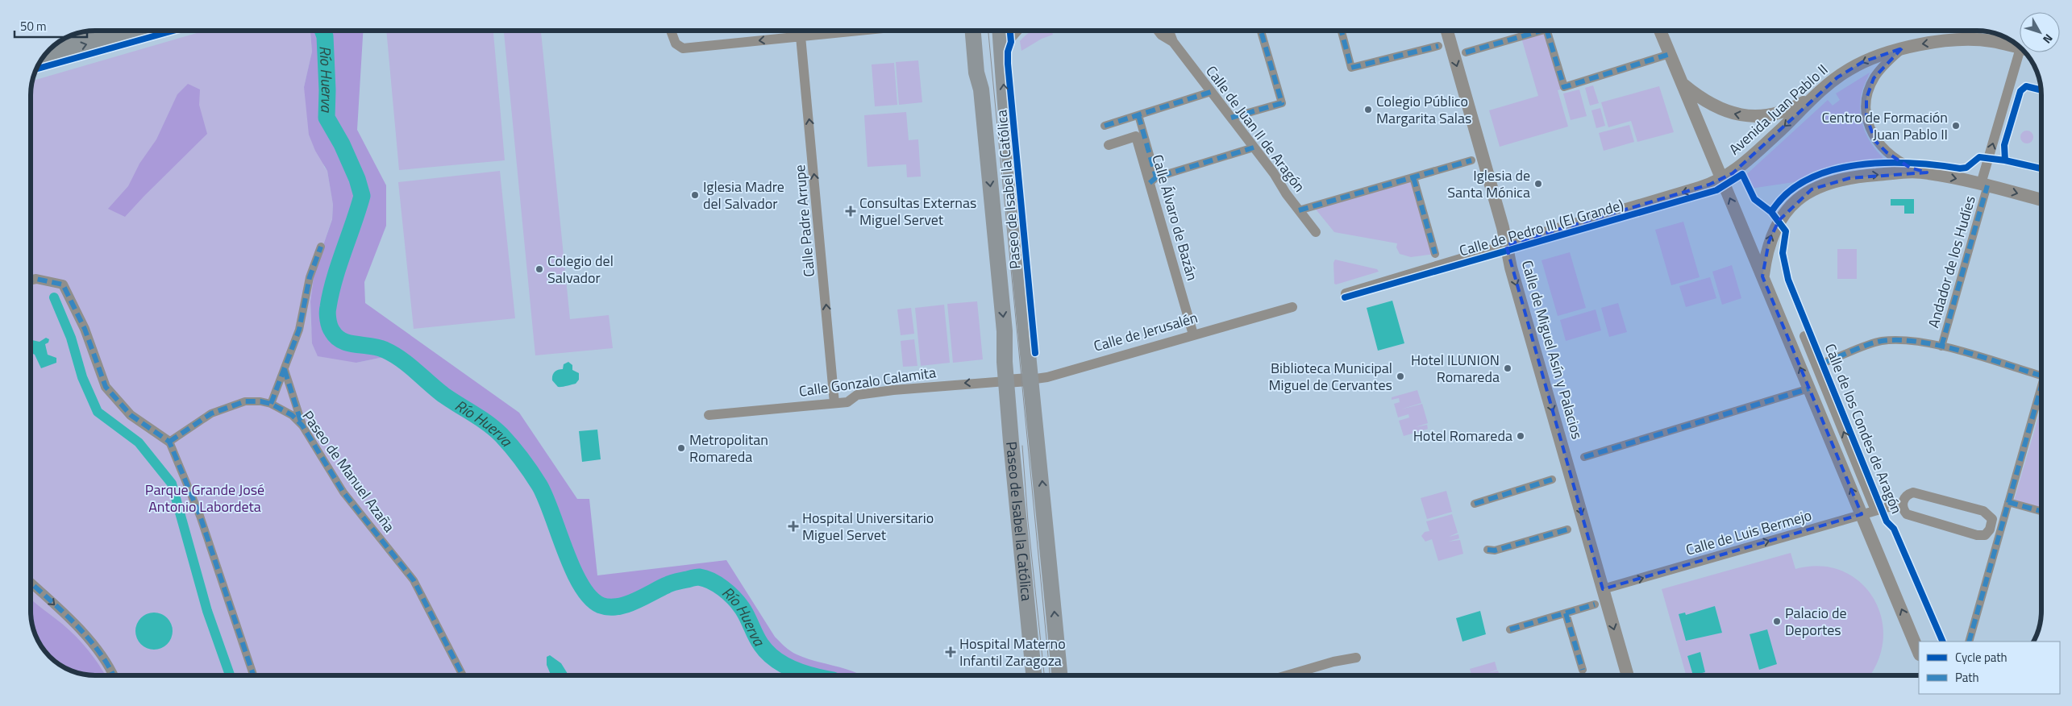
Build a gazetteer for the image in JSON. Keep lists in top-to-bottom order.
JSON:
{
  "streets": {
    "main road": ["Paseo de Isabel la Católica"],
    "street": [
      "Avenida Juan Pablo II",
      "Calle de Juan II de Aragón",
      "Calle Álvaro de Bazán",
      "Calle Padre Arrupe",
      "Calle de Pedro III (El Grande)",
      "Andador de los Hudíes",
      "Calle de Jerusalén",
      "Calle de Miguel Asín y Palacios",
      "Calle Gonzalo Calamita",
      "Calle de los Condes de Aragón",
      "Paseo de Manuel Azaña",
      "Calle de Luis Bermejo"
    ]
  },
  "crossings": [
    ["Avenida Juan Pablo II", "Calle de Pedro III (El Grande)"],
    ["Paseo de Isabel la Católica", "Calle de Jerusalén"],
    ["Paseo de Isabel la Católica", "Calle Gonzalo Calamita"],
    ["Calle Álvaro de Bazán", "Calle de Jerusalén"],
    ["Calle Padre Arrupe", "Calle Gonzalo Calamita"],
    ["Calle de Pedro III (El Grande)", "Calle de Miguel Asín y Palacios"],
    ["Calle de Jerusalén", "Calle Gonzalo Calamita"],
    ["Calle de Miguel Asín y Palacios", "Calle de Luis Bermejo"],
    ["Calle de los Condes de Aragón", "Calle de Luis Bermejo"]
  ],
  "one_way": [
    "Avenida Juan Pablo II",
    "Calle Padre Arrupe",
    "Calle de Pedro III (El Grande)",
    "Calle de Miguel Asín y Palacios",
    "Calle Gonzalo Calamita",
    "Calle de Luis Bermejo"
  ],
  "water": ["Río Huerva"],
  "parks": ["Parque Grande José Antonio Labordeta"],
  "places": {
    "other": [
      "Colegio Público Margarita Salas",
      "Centro de Formación Juan Pablo II",
      "Iglesia de Santa Mónica",
      "Iglesia Madre del Salvador",
      "Colegio del Salvador",
      "Hotel ILUNION Romareda",
      "Biblioteca Municipal Miguel de Cervantes",
      "Hotel Romareda",
      "Metropolitan Romareda",
      "Palacio de Deportes"
    ],
    "health": ["Consultas Externas Miguel Servet", "Hospital Universitario Miguel Servet", "Hospital Materno Infantil Zaragoza"]
  },
  "legend": ["Cycle path", "Path"],
  "scale_bar": "50 m",
  "north": "bottom right"
}
